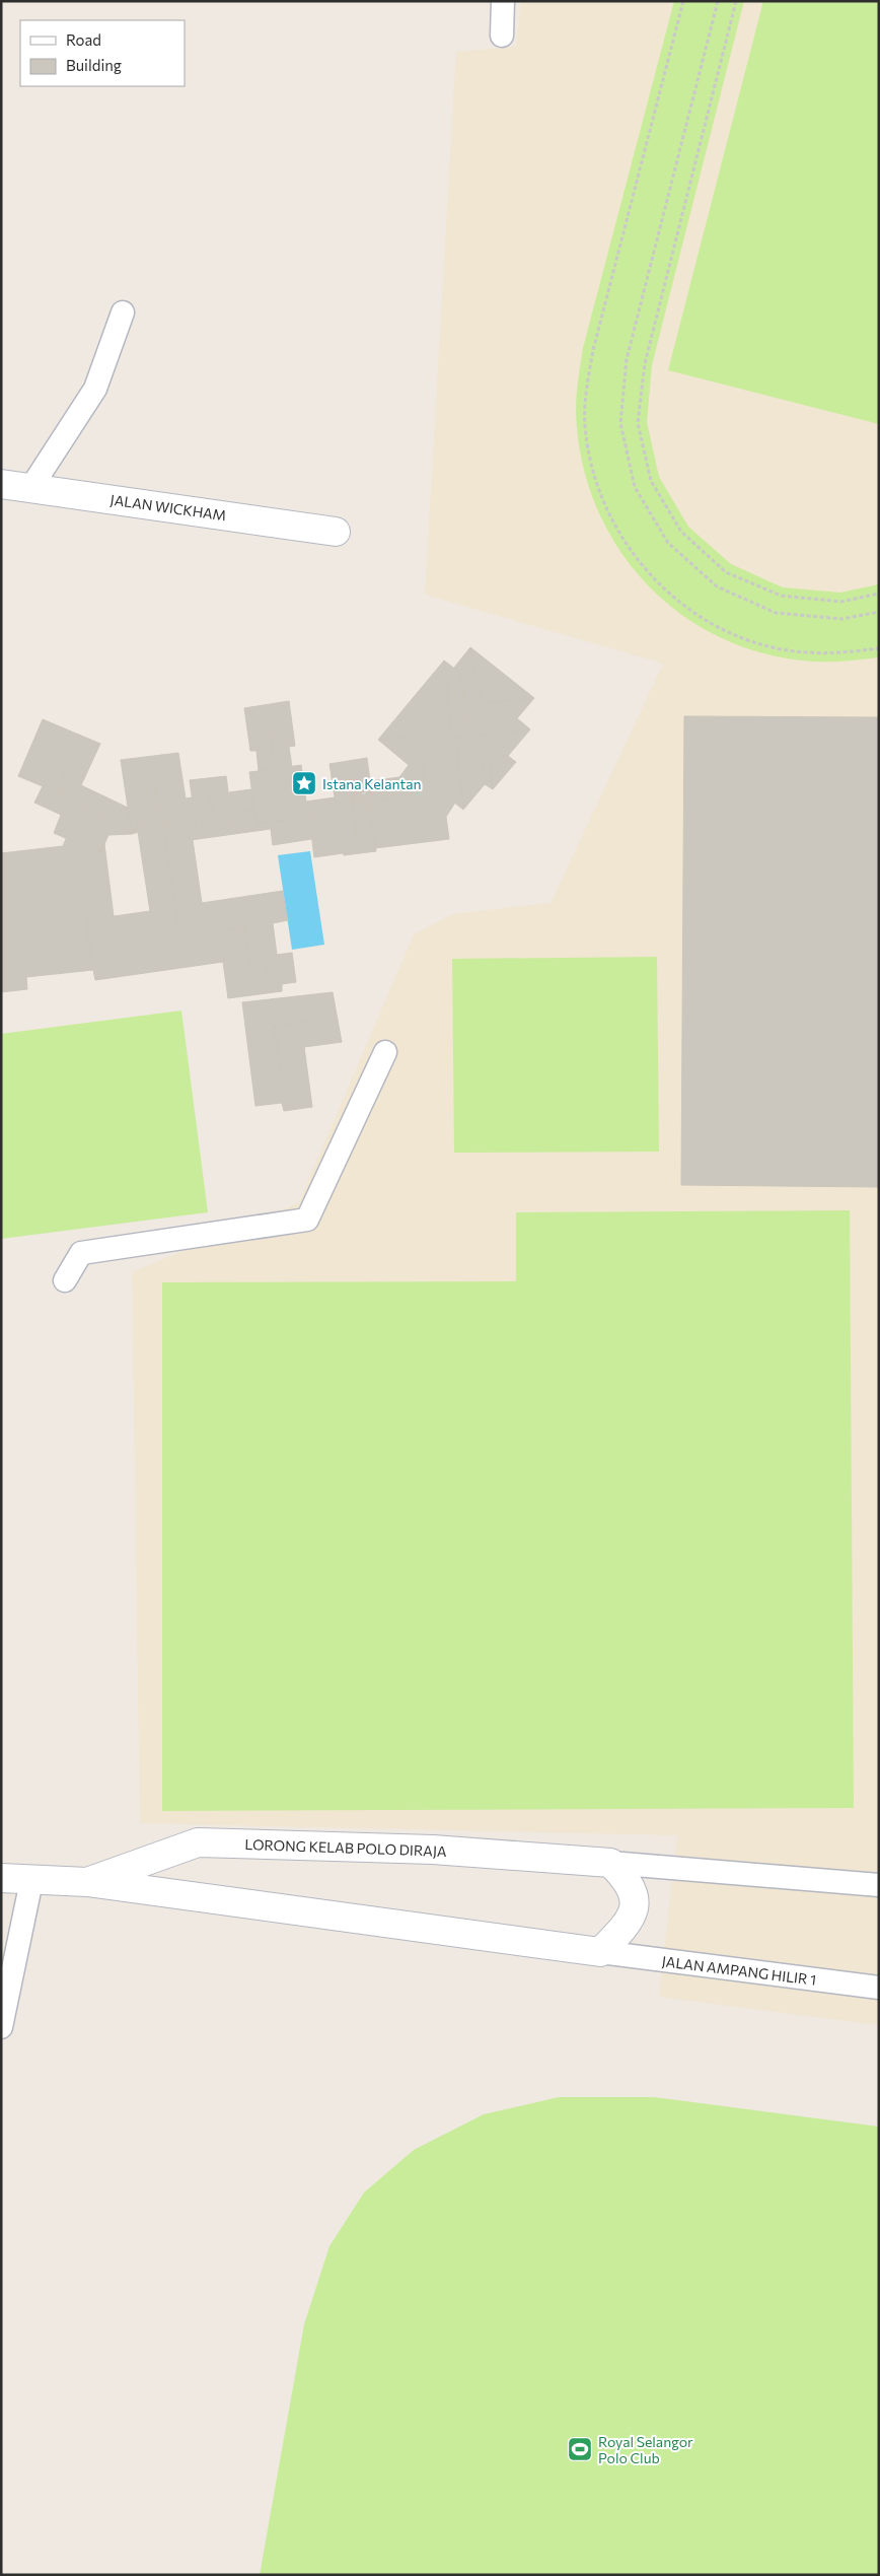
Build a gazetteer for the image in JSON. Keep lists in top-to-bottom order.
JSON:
{
  "streets": {
    "street": ["JALAN WICKHAM", "LORONG KELAB POLO DIRAJA"],
    "lane": ["JALAN AMPANG HILIR 1"]
  },
  "crossings": [
    ["LORONG KELAB POLO DIRAJA", "JALAN AMPANG HILIR 1"]
  ],
  "places": {
    "place": ["Istana Kelantan"],
    "sports": ["Royal Selangor Polo Club"]
  },
  "legend": ["Road", "Building"]
}
